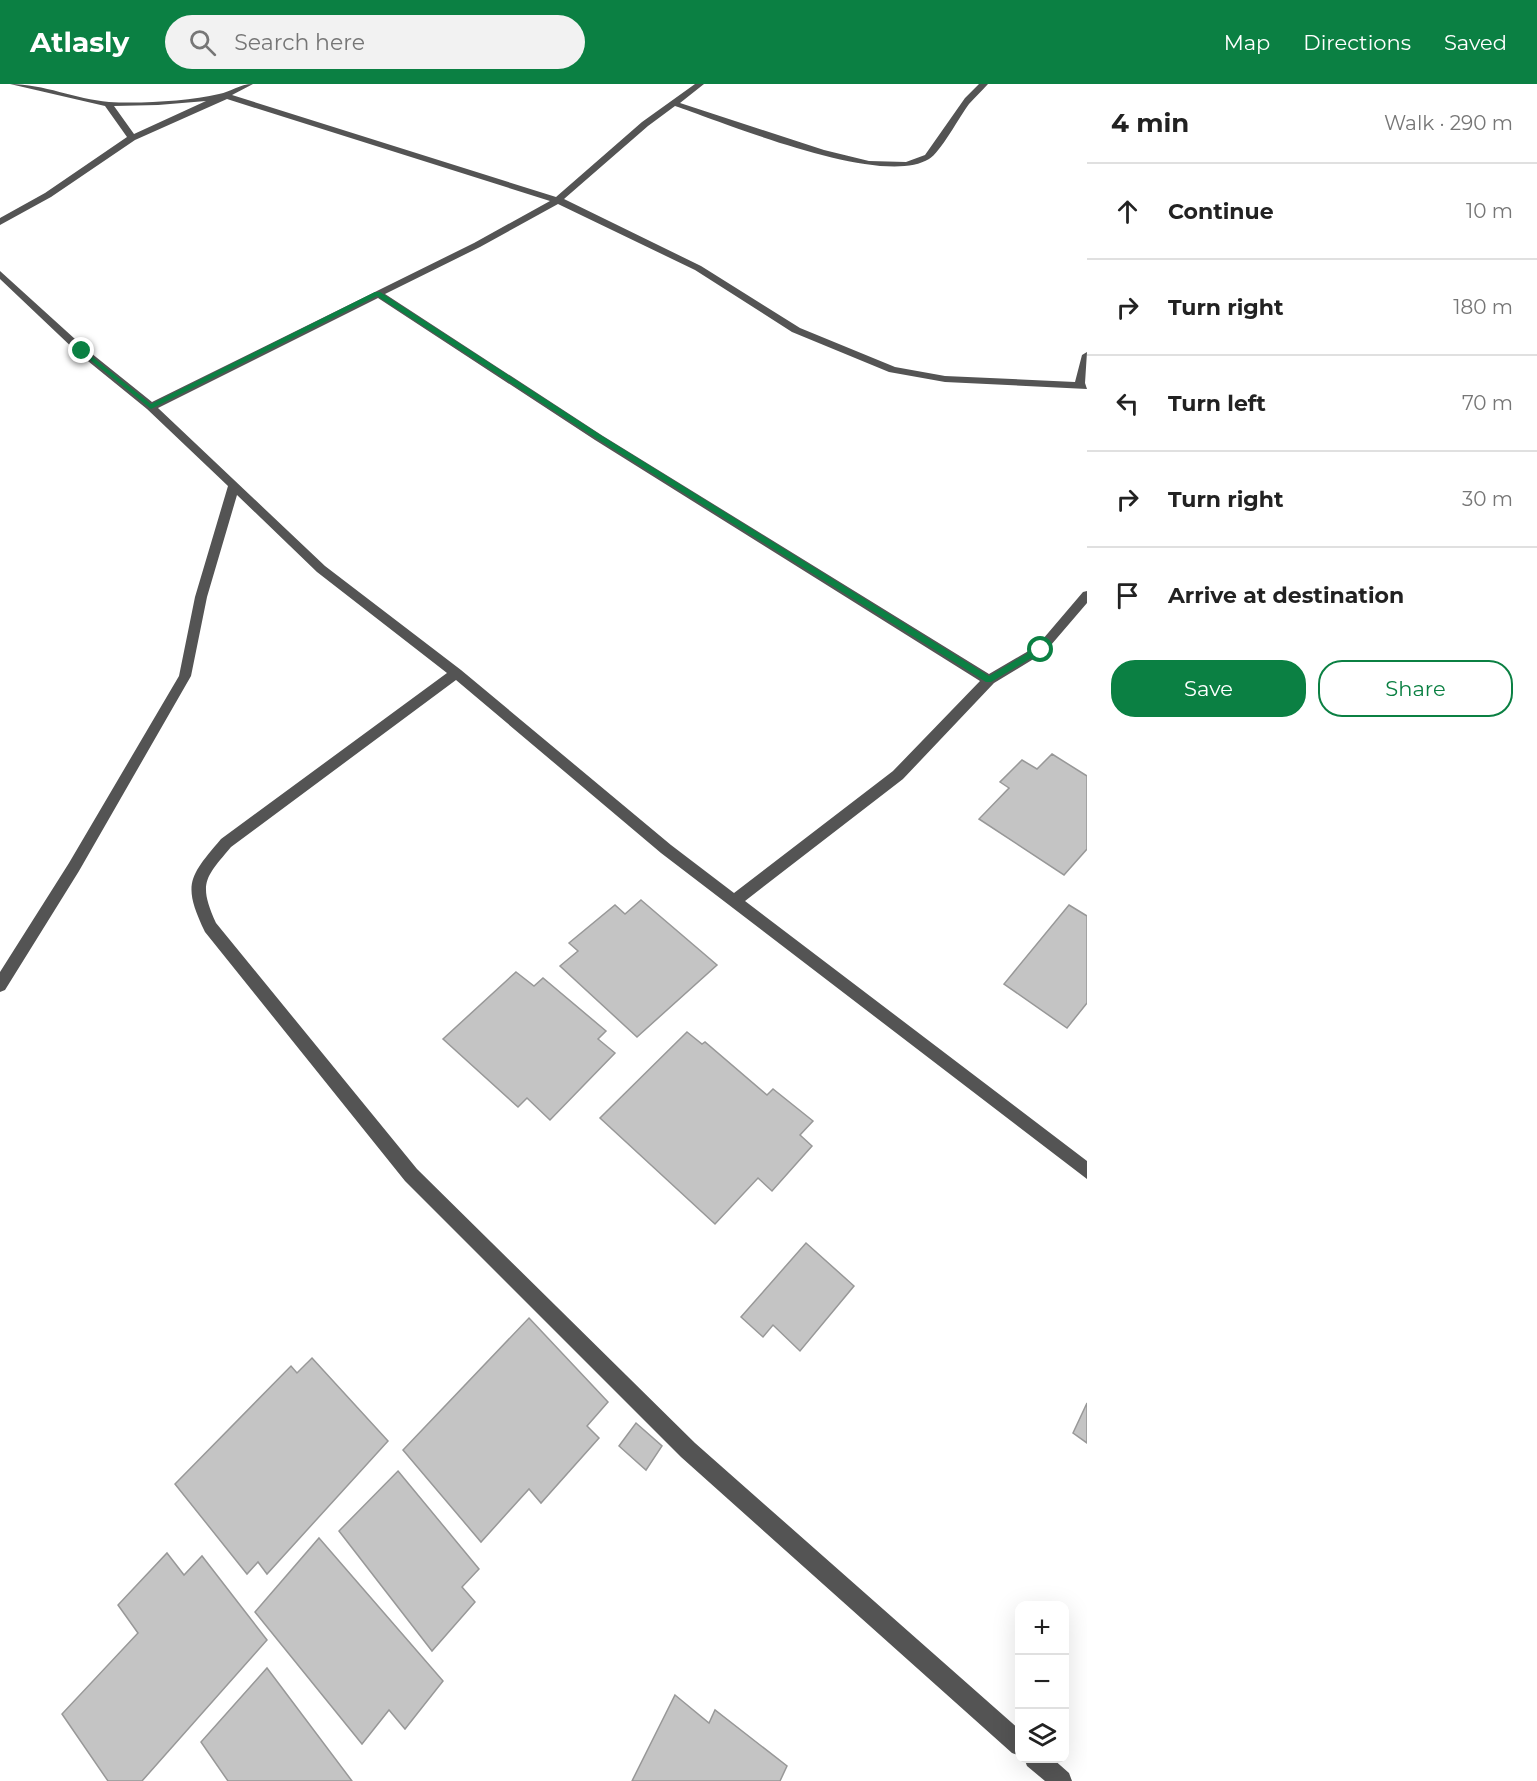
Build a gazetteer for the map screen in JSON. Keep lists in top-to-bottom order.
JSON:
{
  "page": {
    "header": "Atlasly",
    "search": "Search here",
    "nav": ["Map", "Directions", "Saved"],
    "heading": ["4 min", "Walk · 290 m"],
    "list": [
      ["Continue", "10 m"],
      ["Turn right", "180 m"],
      ["Turn left", "70 m"],
      ["Turn right", "30 m"],
      "Arrive at destination"
    ],
    "buttons": ["Save", "Share"],
    "map_buttons": ["+", "−"]
  }
}
